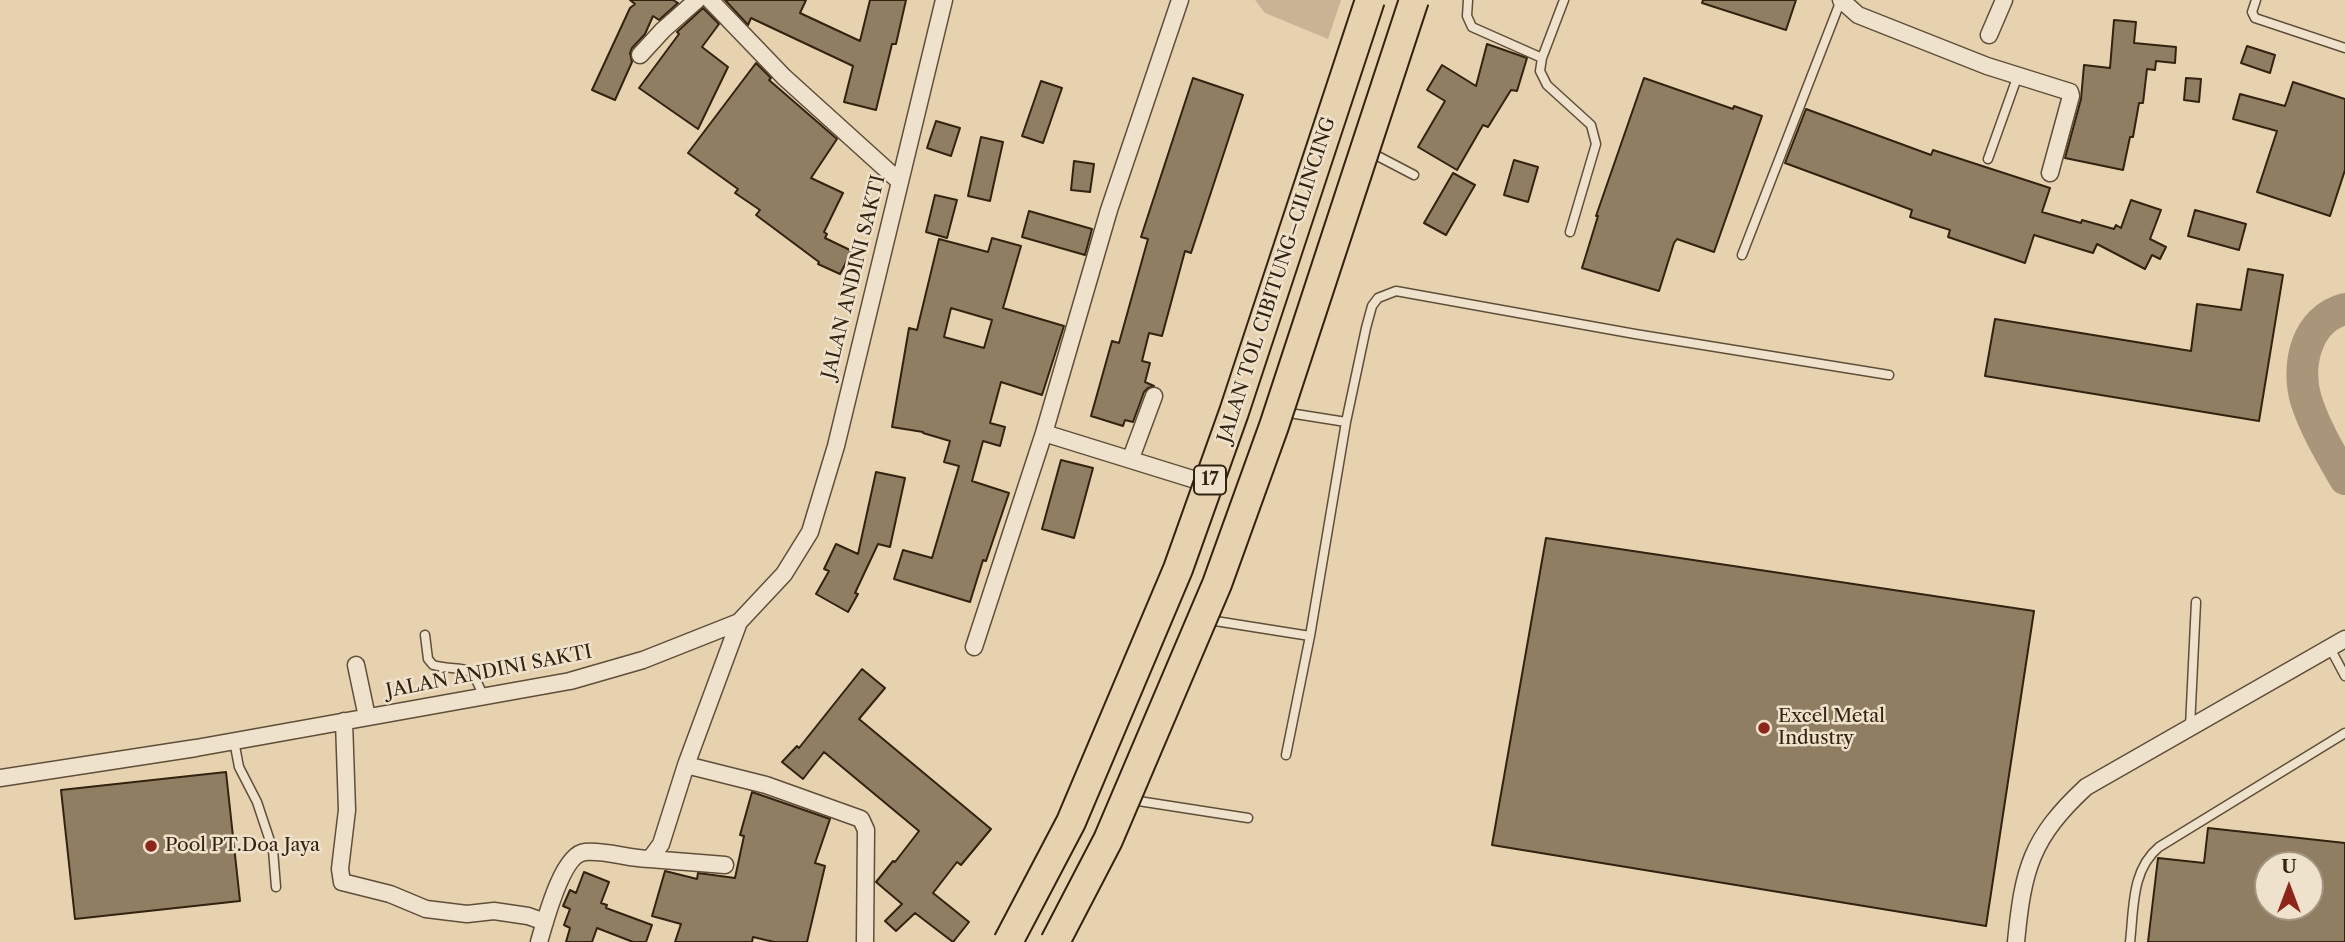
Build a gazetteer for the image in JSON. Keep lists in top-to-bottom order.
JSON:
{
  "streets": {
    "highway": ["JALAN TOL CIBITUNG–CILINCING", "17"],
    "street": ["JALAN ANDINI SAKTI"]
  },
  "places": ["Excel Metal Industry", "Pool PT.Doa Jaya"],
  "north": "top"
}
